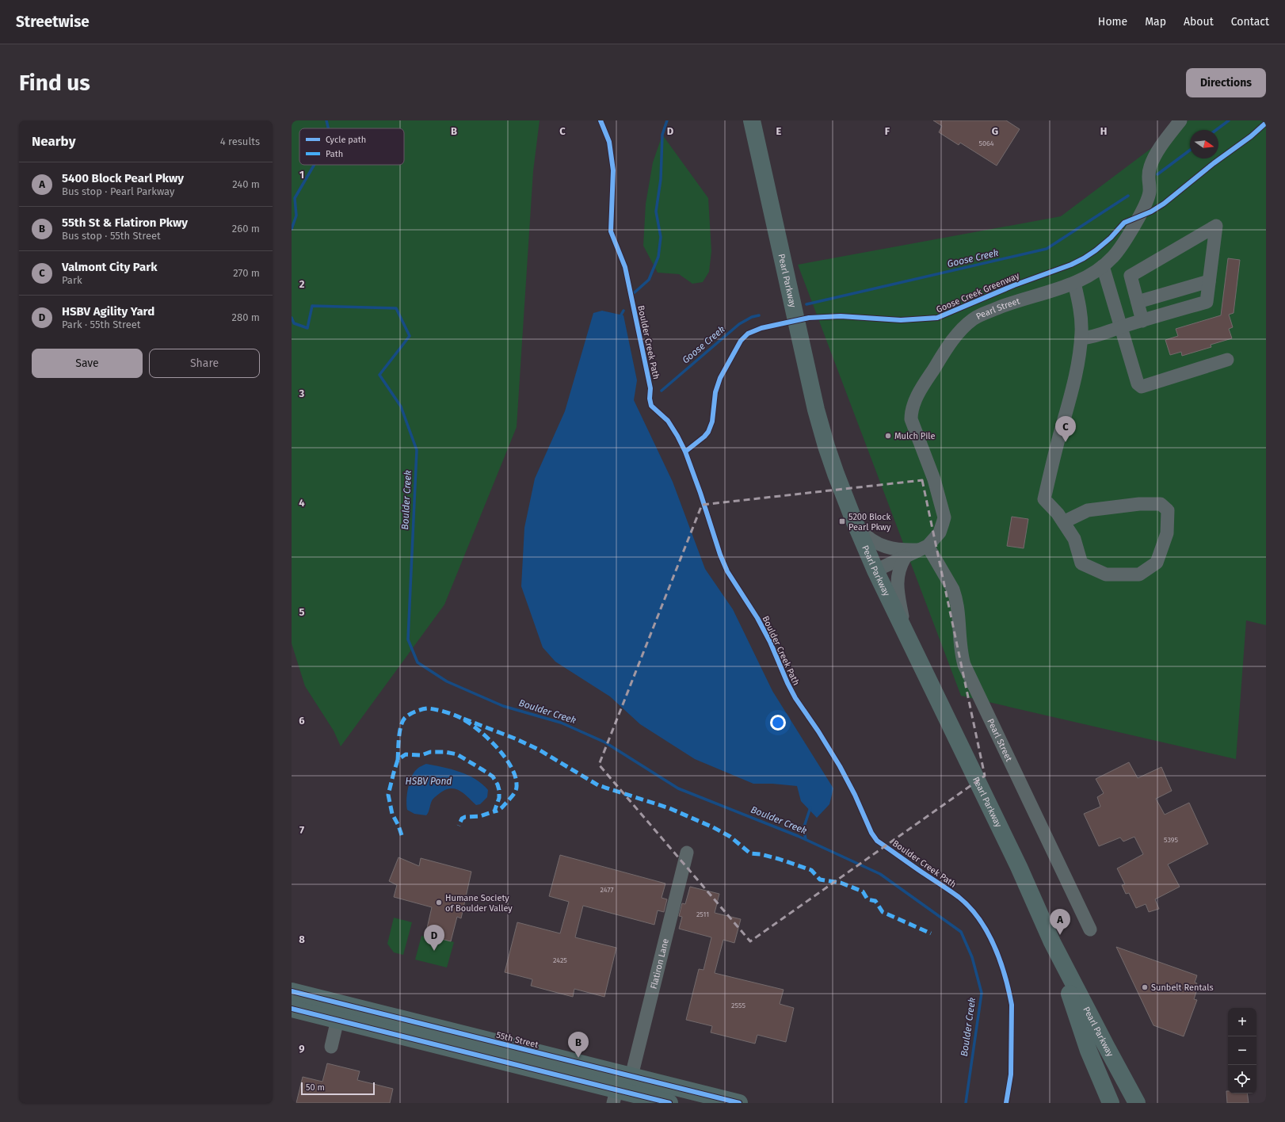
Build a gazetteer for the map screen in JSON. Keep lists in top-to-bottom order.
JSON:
{
  "streets": {
    "main road": ["Pearl Parkway", "55th Street"],
    "street": ["Pearl Street", "Flatiron Lane"],
    "cycle path": ["Goose Creek Greenway", "Boulder Creek Path"]
  },
  "crossings": [
    ["Pearl Parkway", "Pearl Street"],
    ["Flatiron Lane", "55th Street"]
  ],
  "water": ["Goose Creek", "Boulder Creek", "HSBV Pond"],
  "places": {
    "other": ["Mulch Pile", "Humane Society of Boulder Valley", "Sunbelt Rentals"],
    "transit": ["5200 Block Pearl Pkwy"]
  },
  "house_numbers": [
    "5064",
    "5395",
    "2477",
    "2511",
    "2425",
    "2555"
  ],
  "legend": ["Cycle path", "Path"],
  "scale_bar": "50 m",
  "north": "right",
  "page": {
    "header": "Streetwise",
    "nav": [
      "Home",
      "Map",
      "About",
      "Contact"
    ],
    "buttons": [
      "Directions",
      ["Save", "Share"]
    ],
    "title": "Find us",
    "heading": ["Nearby", "4 results"],
    "list": [
      {
        "mark": "A",
        "name": "5400 Block Pearl Pkwy",
        "note": "Bus stop · Pearl Parkway",
        "value": "240 m"
      },
      {
        "mark": "B",
        "name": "55th St & Flatiron Pkwy",
        "note": "Bus stop · 55th Street",
        "value": "260 m"
      },
      {
        "mark": "C",
        "name": "Valmont City Park",
        "note": "Park",
        "value": "270 m"
      },
      {
        "mark": "D",
        "name": "HSBV Agility Yard",
        "note": "Park · 55th Street",
        "value": "280 m"
      }
    ],
    "pins": [
      "C",
      "A",
      "D",
      "B"
    ],
    "map_buttons": ["+", "−"],
    "scale": "50 m"
  },
  "grid": {
    "columns": [
      "B",
      "C",
      "D",
      "E",
      "F",
      "G",
      "H"
    ],
    "rows": [
      "1",
      "2",
      "3",
      "4",
      "5",
      "6",
      "7",
      "8",
      "9"
    ]
  }
}
